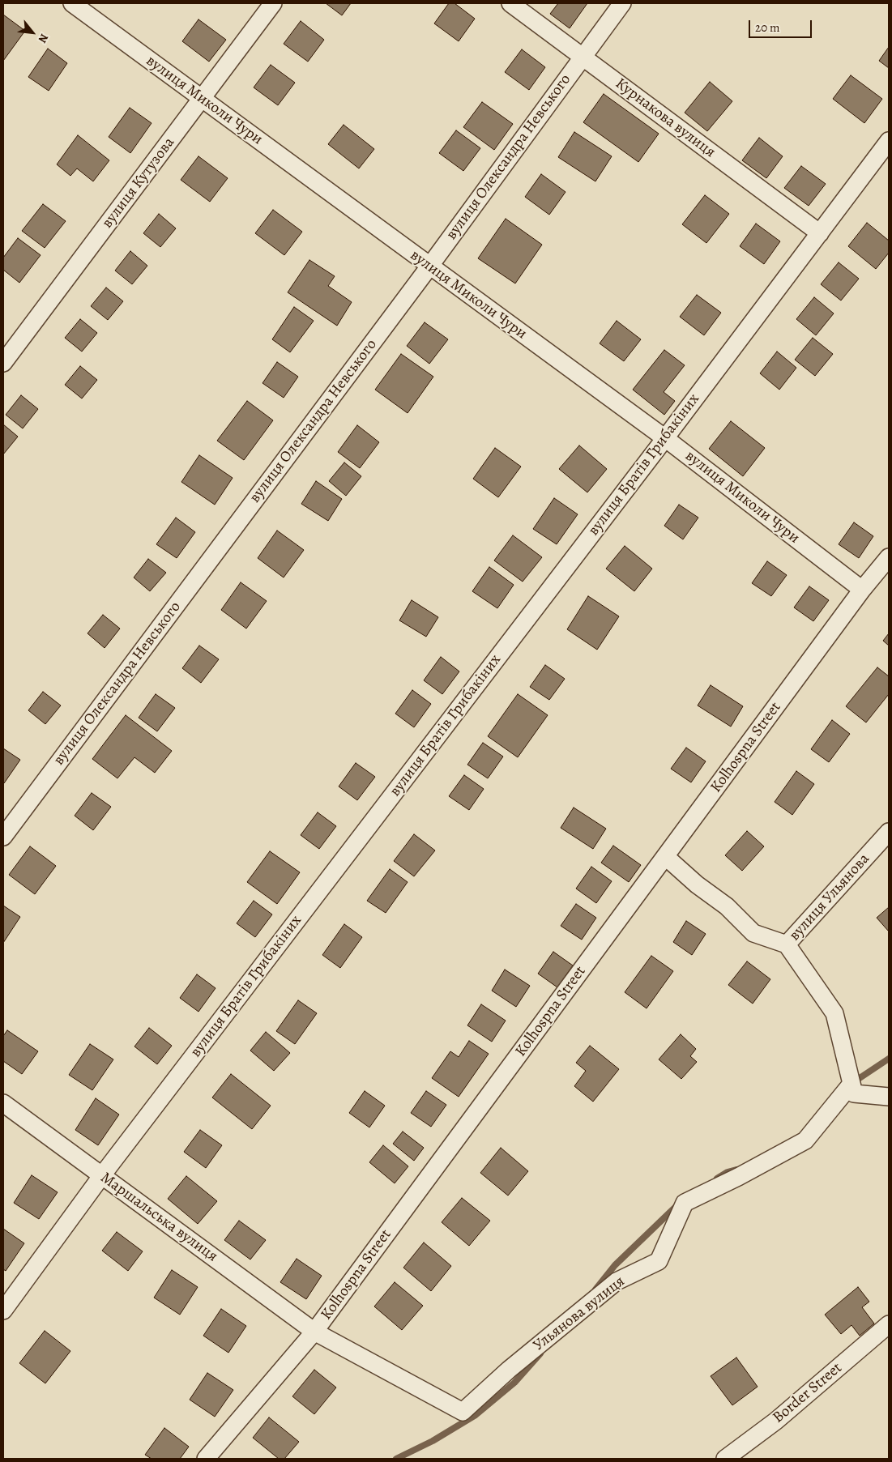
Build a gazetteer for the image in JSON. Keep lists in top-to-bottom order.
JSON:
{
  "streets": {
    "street": [
      "вулиця Миколи Чури",
      "Курнакова вулиця",
      "вулиця Олександра Невського",
      "вулиця Кутузова",
      "вулиця Братів Грибакіних",
      "Kolhospna Street",
      "вулиця Ульянова",
      "Маршальська вулиця",
      "Ульянова вулиця",
      "Border Street"
    ]
  },
  "crossings": [
    ["вулиця Миколи Чури", "вулиця Олександра Невського"],
    ["вулиця Миколи Чури", "вулиця Кутузова"],
    ["вулиця Миколи Чури", "вулиця Братів Грибакіних"],
    ["вулиця Миколи Чури", "Kolhospna Street"],
    ["Курнакова вулиця", "вулиця Олександра Невського"],
    ["Курнакова вулиця", "вулиця Братів Грибакіних"],
    ["вулиця Братів Грибакіних", "Маршальська вулиця"],
    ["Kolhospna Street", "Маршальська вулиця"],
    ["Kolhospna Street", "Ульянова вулиця"],
    ["Маршальська вулиця", "Ульянова вулиця"]
  ],
  "scale_bar": "20 m",
  "north": "bottom right"
}
